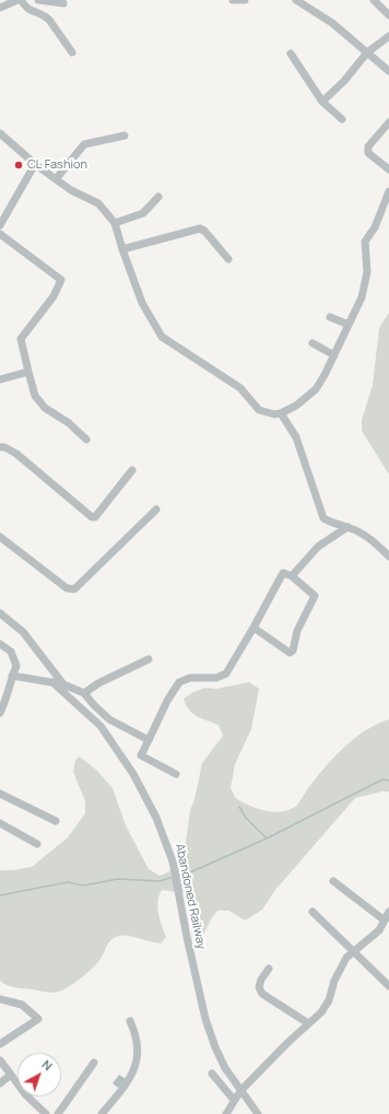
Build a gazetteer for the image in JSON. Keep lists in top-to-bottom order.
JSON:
{
  "streets": {
    "street": ["Abandoned Railway"]
  },
  "places": ["CL Fashion"],
  "north": "top right"
}
